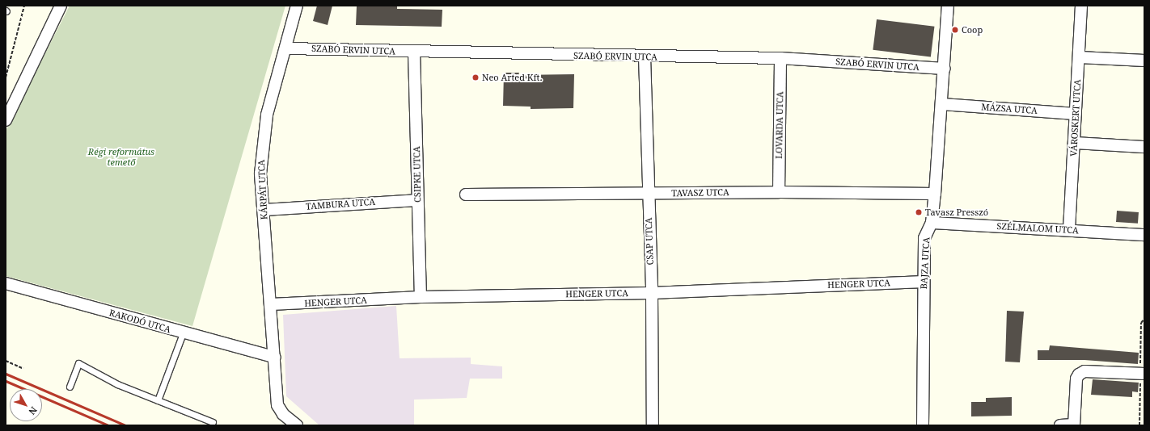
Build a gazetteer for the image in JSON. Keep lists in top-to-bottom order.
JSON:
{
  "streets": {
    "street": [
      "SZABÓ ERVIN UTCA",
      "MÁZSA UTCA",
      "VÁROSKERT UTCA",
      "LOVARDA UTCA",
      "CSIPKE UTCA",
      "KÁRPÁT UTCA",
      "TAVASZ UTCA",
      "TAMBURA UTCA",
      "SZÉLMALOM UTCA",
      "CSAP UTCA",
      "BAJZA UTCA",
      "HENGER UTCA",
      "RAKODÓ UTCA"
    ]
  },
  "crossings": [
    ["SZABÓ ERVIN UTCA", "LOVARDA UTCA"],
    ["SZABÓ ERVIN UTCA", "CSIPKE UTCA"],
    ["SZABÓ ERVIN UTCA", "KÁRPÁT UTCA"],
    ["SZABÓ ERVIN UTCA", "CSAP UTCA"],
    ["SZABÓ ERVIN UTCA", "BAJZA UTCA"],
    ["MÁZSA UTCA", "VÁROSKERT UTCA"],
    ["MÁZSA UTCA", "BAJZA UTCA"],
    ["VÁROSKERT UTCA", "SZÉLMALOM UTCA"],
    ["LOVARDA UTCA", "TAVASZ UTCA"],
    ["CSIPKE UTCA", "TAMBURA UTCA"],
    ["CSIPKE UTCA", "HENGER UTCA"],
    ["KÁRPÁT UTCA", "TAMBURA UTCA"],
    ["KÁRPÁT UTCA", "HENGER UTCA"],
    ["KÁRPÁT UTCA", "RAKODÓ UTCA"],
    ["TAVASZ UTCA", "CSAP UTCA"],
    ["TAVASZ UTCA", "BAJZA UTCA"],
    ["SZÉLMALOM UTCA", "BAJZA UTCA"],
    ["CSAP UTCA", "HENGER UTCA"],
    ["BAJZA UTCA", "HENGER UTCA"]
  ],
  "parks": ["Régi református temető"],
  "places": ["Coop", "Neo Arted Kft.", "Tavasz Presszó"],
  "north": "bottom right"
}
